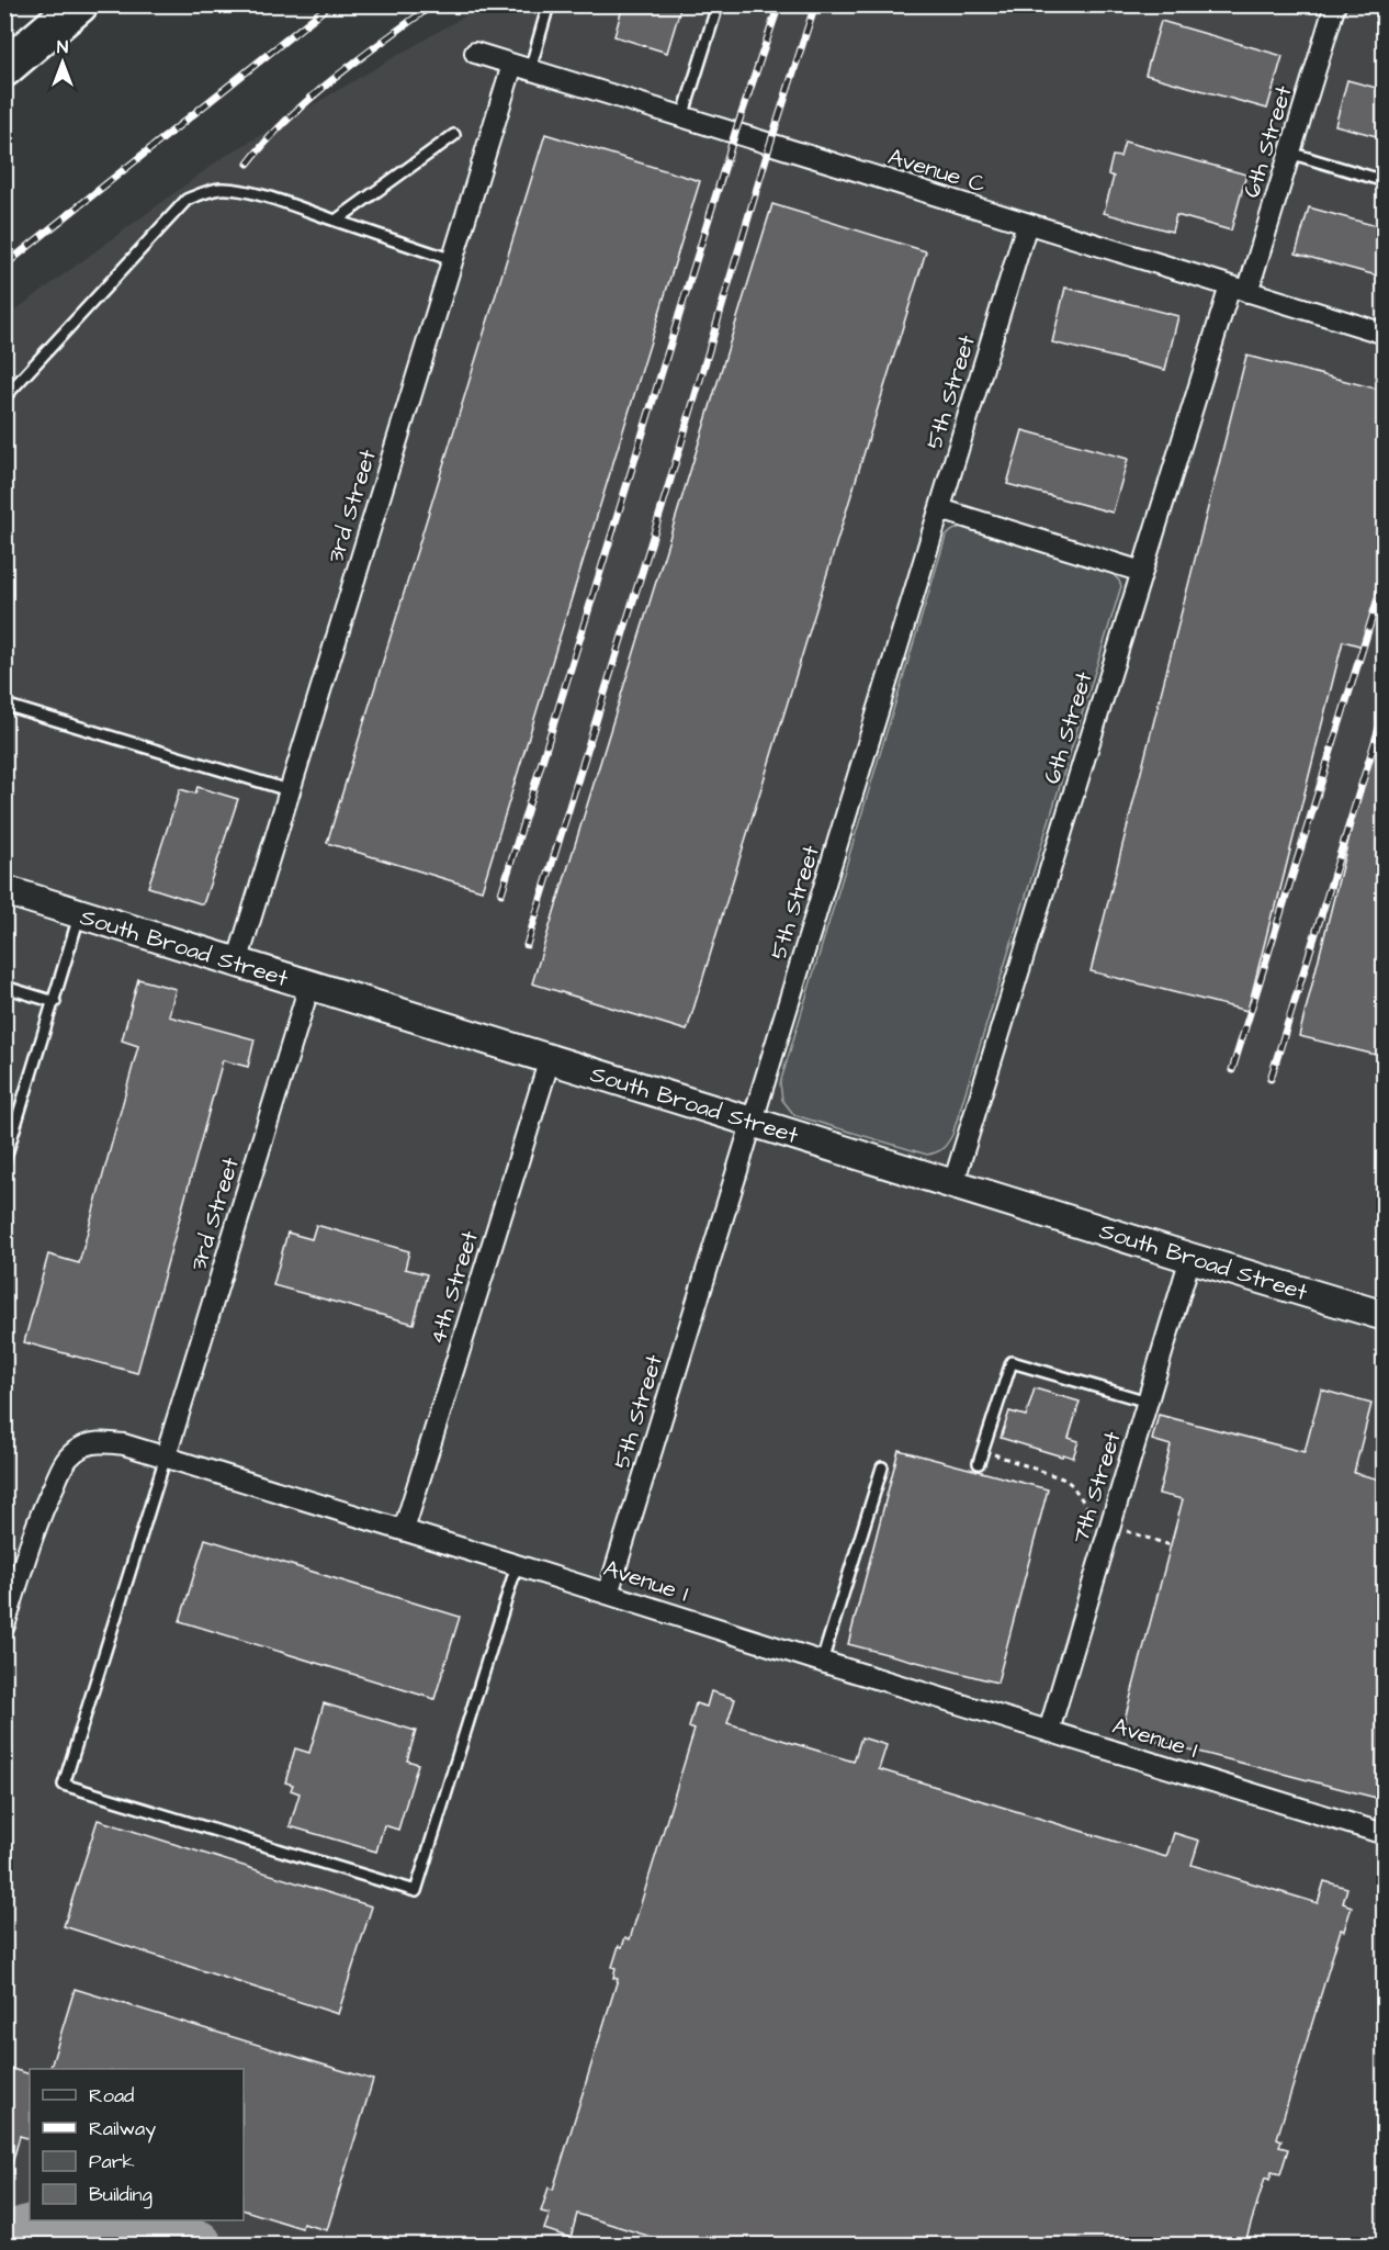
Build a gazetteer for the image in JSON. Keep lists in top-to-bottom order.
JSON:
{
  "streets": {
    "street": [
      "6th Street",
      "Avenue C",
      "5th Street",
      "3rd Street",
      "South Broad Street",
      "4th Street",
      "7th Street",
      "Avenue I"
    ]
  },
  "crossings": [
    ["6th Street", "Avenue C"],
    ["6th Street", "South Broad Street"],
    ["Avenue C", "5th Street"],
    ["Avenue C", "3rd Street"],
    ["5th Street", "South Broad Street"],
    ["5th Street", "Avenue I"],
    ["3rd Street", "South Broad Street"],
    ["3rd Street", "Avenue I"],
    ["South Broad Street", "4th Street"],
    ["South Broad Street", "7th Street"],
    ["4th Street", "Avenue I"],
    ["7th Street", "Avenue I"]
  ],
  "legend": [
    "Road",
    "Railway",
    "Park",
    "Building"
  ],
  "north": "top"
}
